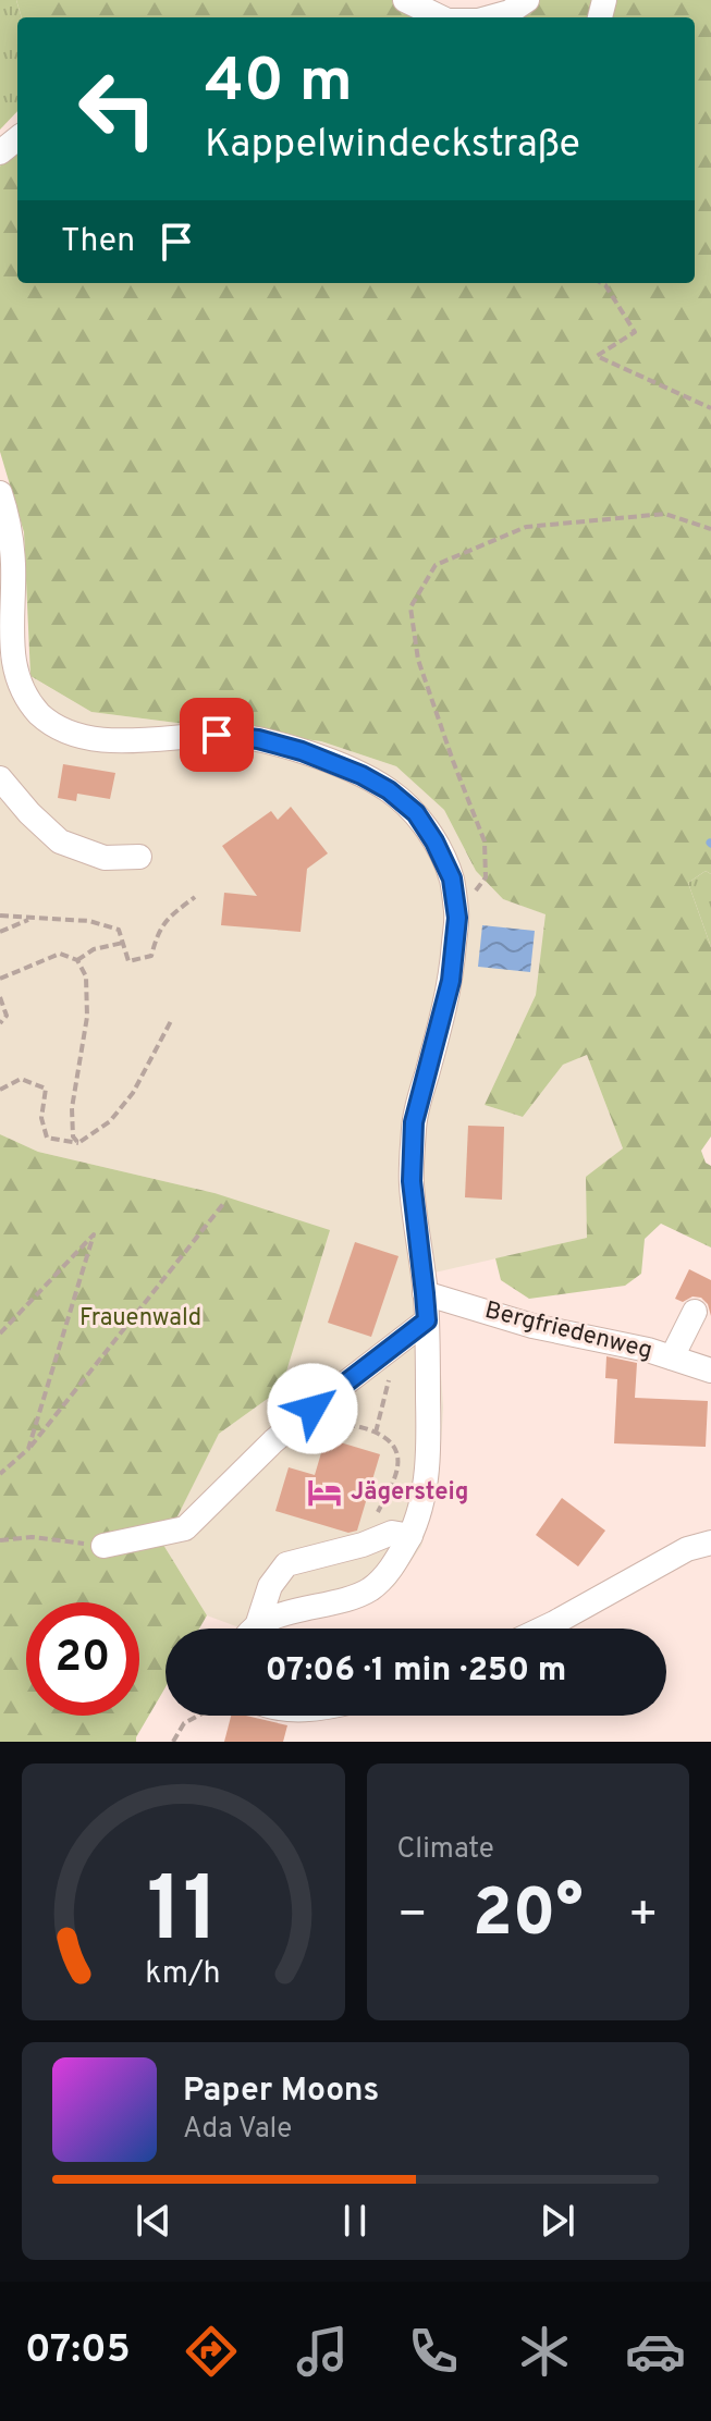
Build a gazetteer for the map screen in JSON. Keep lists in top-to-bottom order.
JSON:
{
  "streets": {
    "street": ["Bergfriedenweg"]
  },
  "parks": ["Frauenwald"],
  "places": {
    "hotel": ["Jägersteig"]
  },
  "page": {
    "turn": ["40 m", "Kappelwindeckstraße"],
    "then": "Then",
    "limit": "20",
    "trip": "07:06 · 1 min · 250 m",
    "tile": "Climate",
    "heat": ["−", "20°", "+"],
    "song": ["Paper Moons", "Ada Vale"],
    "tabs": "07:05",
    "gauge": ["11", "km/h"]
  }
}
